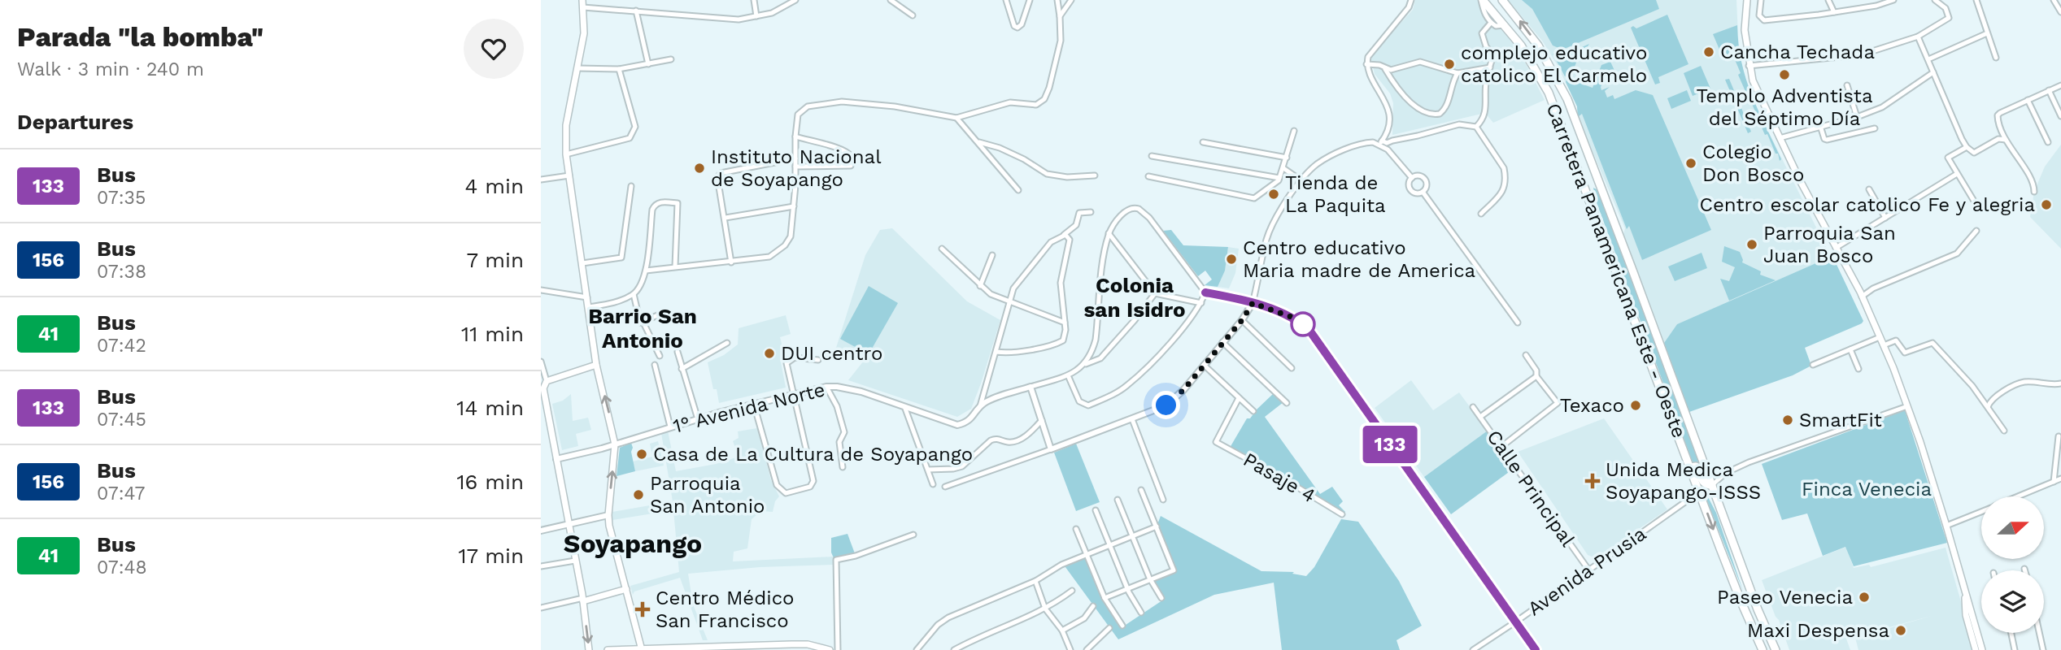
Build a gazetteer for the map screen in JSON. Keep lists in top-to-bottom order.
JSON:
{
  "streets": {
    "highway": ["Carretera Panamericana Este - Oeste"],
    "street": [
      "1° Avenida Norte",
      "Pasaje 4",
      "Calle Principal",
      "Avenida Prusia"
    ]
  },
  "crossings": [
    ["Carretera Panamericana Este - Oeste", "Avenida Prusia"],
    ["Calle Principal", "Avenida Prusia"]
  ],
  "districts": ["Colonia san Isidro", "Barrio San Antonio", "Soyapango"],
  "parks": ["Finca Venecia"],
  "places": {
    "other": [
      "Cancha Techada",
      "complejo educativo catolico El Carmelo",
      "Templo Adventista del Séptimo Día",
      "Colegio Don Bosco",
      "Instituto Nacional de Soyapango",
      "Tienda de La Paquita",
      "Centro escolar catolico Fe y alegria",
      "Parroquia San Juan Bosco",
      "Centro educativo Maria madre de America",
      "DUI centro",
      "Texaco",
      "SmartFit",
      "Casa de La Cultura de Soyapango",
      "Parroquia San Antonio",
      "Paseo Venecia",
      "Maxi Despensa"
    ],
    "health": ["Unida Medica Soyapango-ISSS", "Centro Médico San Francisco"]
  },
  "lines": ["bus line 133"],
  "north": "right",
  "page": {
    "heading": [
      ["Parada \"la bomba\"", "Walk · 3 min · 240 m"],
      "Departures"
    ],
    "on_map": "133",
    "list": [
      {
        "mark": "133",
        "name": "Bus",
        "note": "07:35",
        "value": "4 min"
      },
      {
        "mark": "156",
        "name": "Bus",
        "note": "07:38",
        "value": "7 min"
      },
      {
        "mark": "41",
        "name": "Bus",
        "note": "07:42",
        "value": "11 min"
      },
      {
        "mark": "133",
        "name": "Bus",
        "note": "07:45",
        "value": "14 min"
      },
      {
        "mark": "156",
        "name": "Bus",
        "note": "07:47",
        "value": "16 min"
      },
      {
        "mark": "41",
        "name": "Bus",
        "note": "07:48",
        "value": "17 min"
      }
    ]
  }
}
